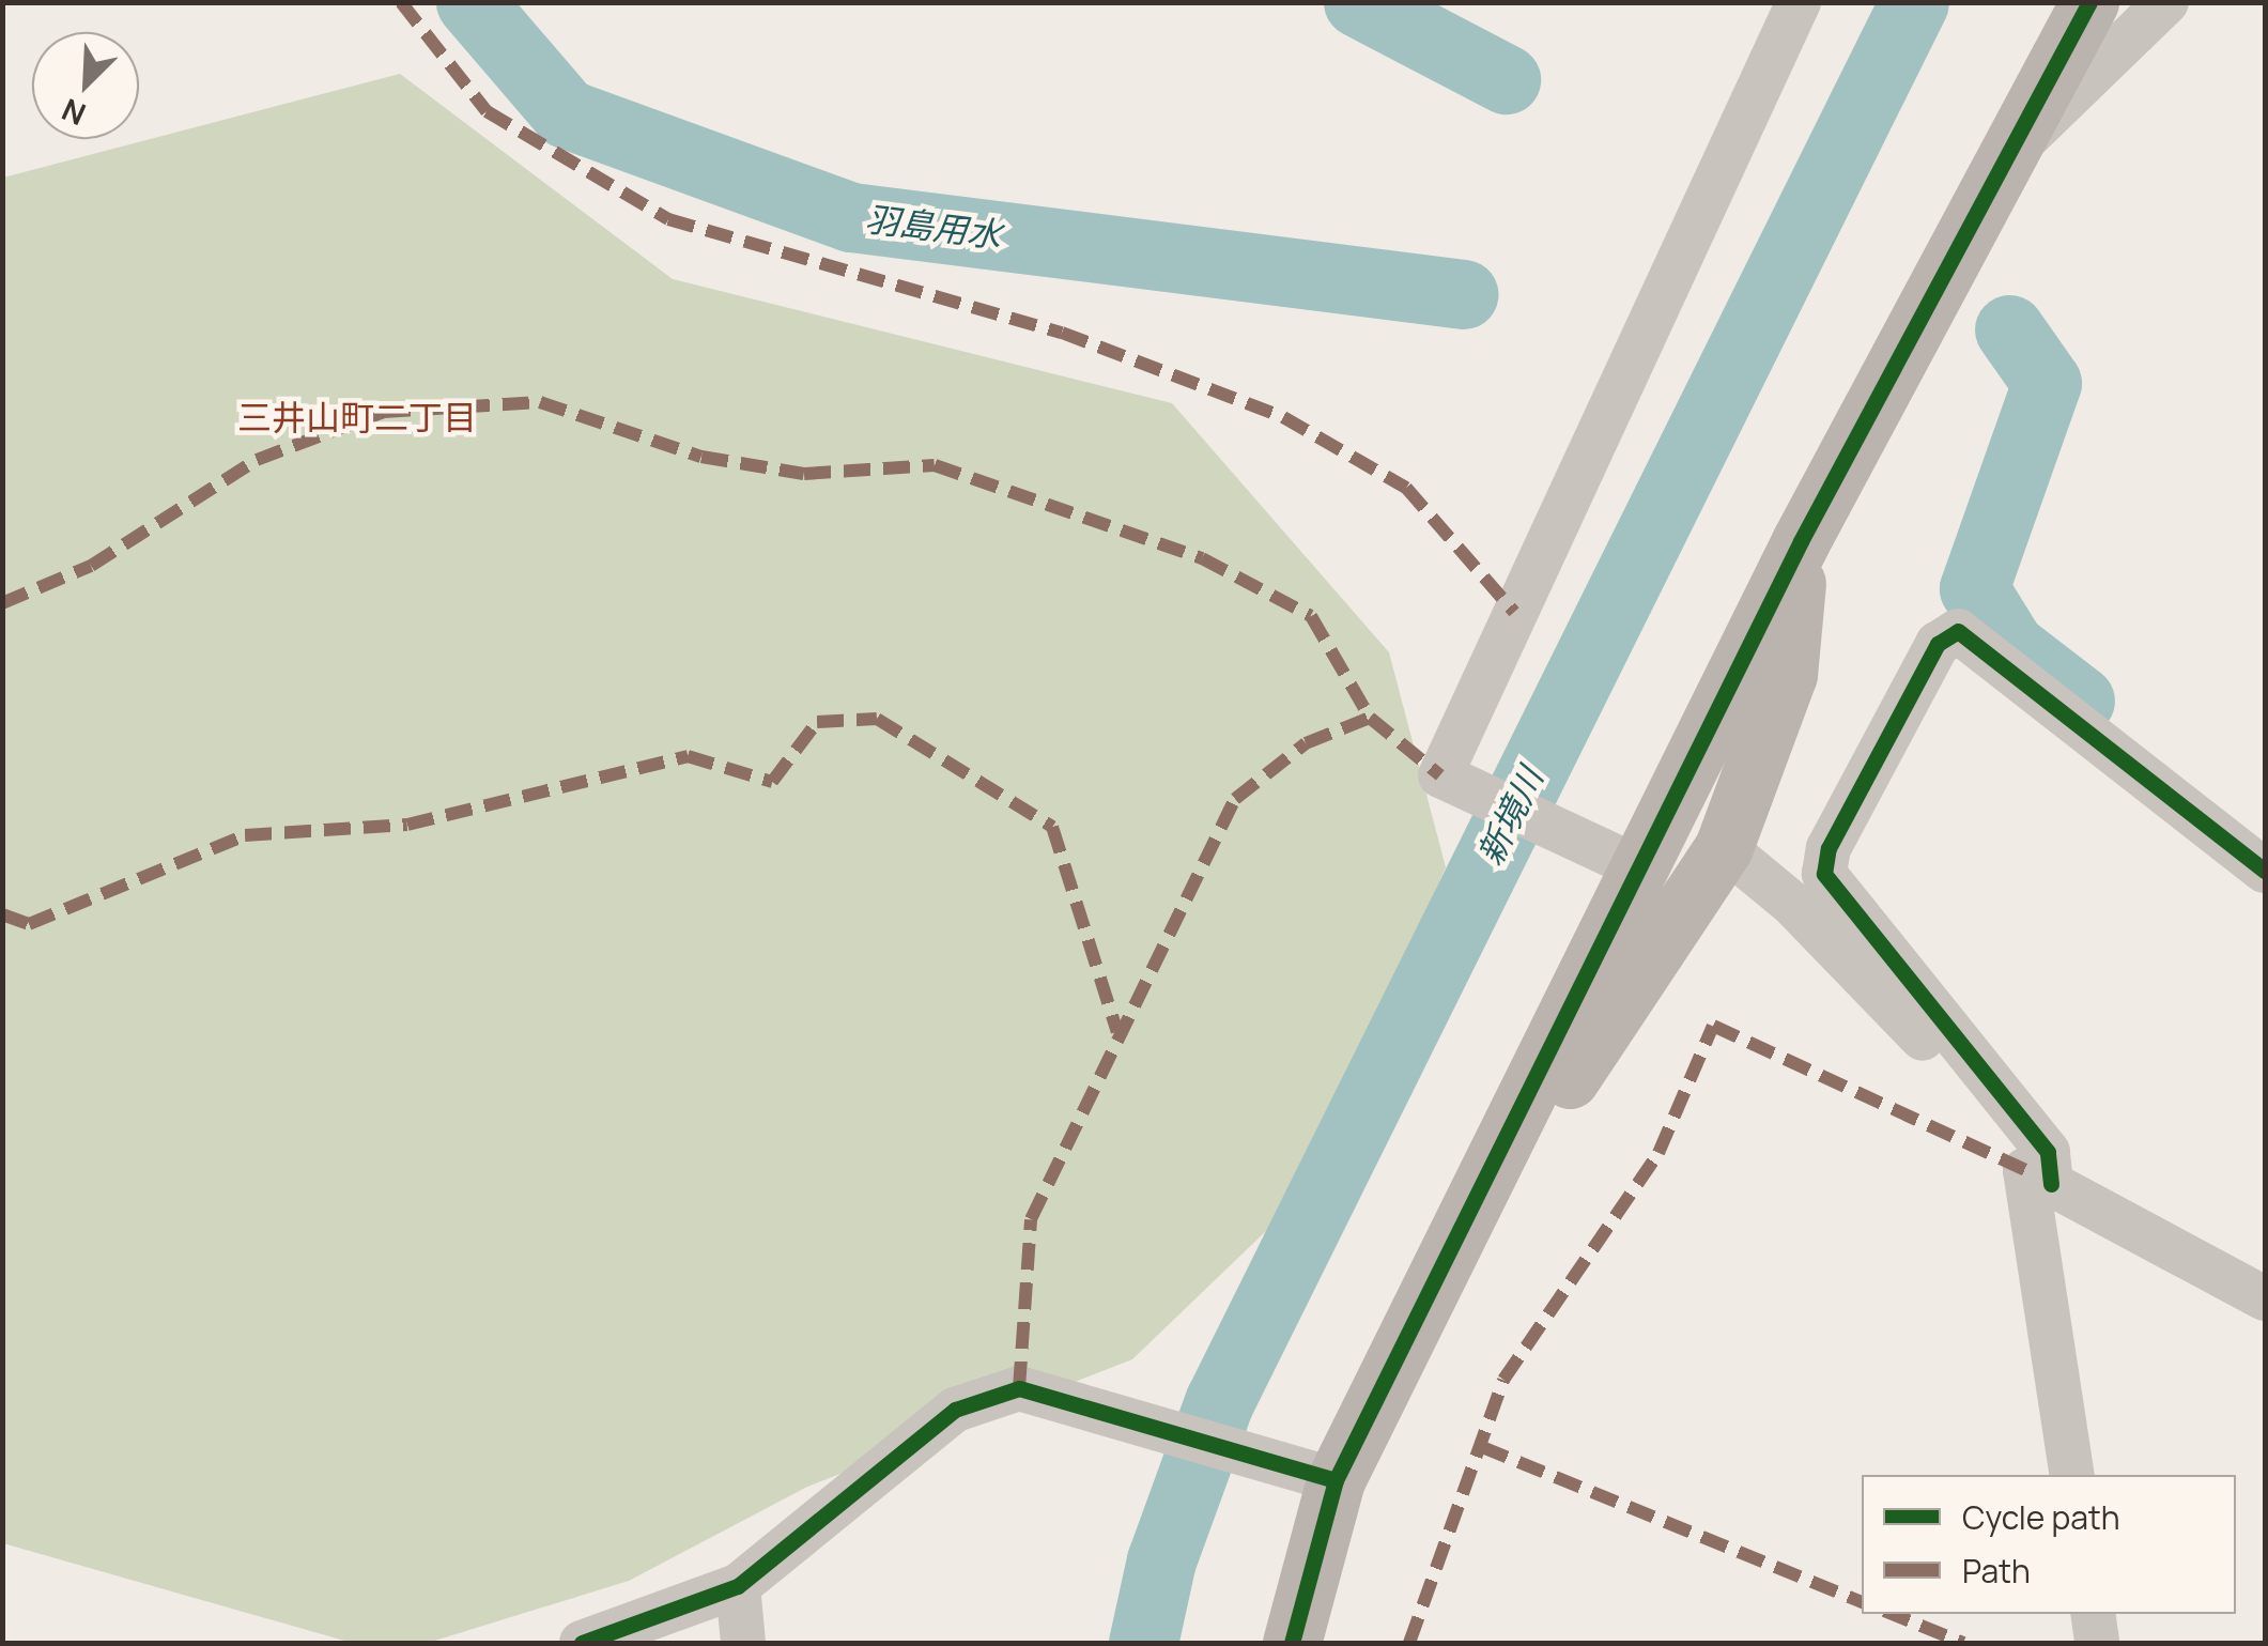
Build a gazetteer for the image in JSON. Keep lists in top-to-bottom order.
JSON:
{
  "districts": ["三井山町二丁目"],
  "water": ["羽島用水", "新境川"],
  "legend": ["Cycle path", "Path"],
  "north": "bottom left"
}
